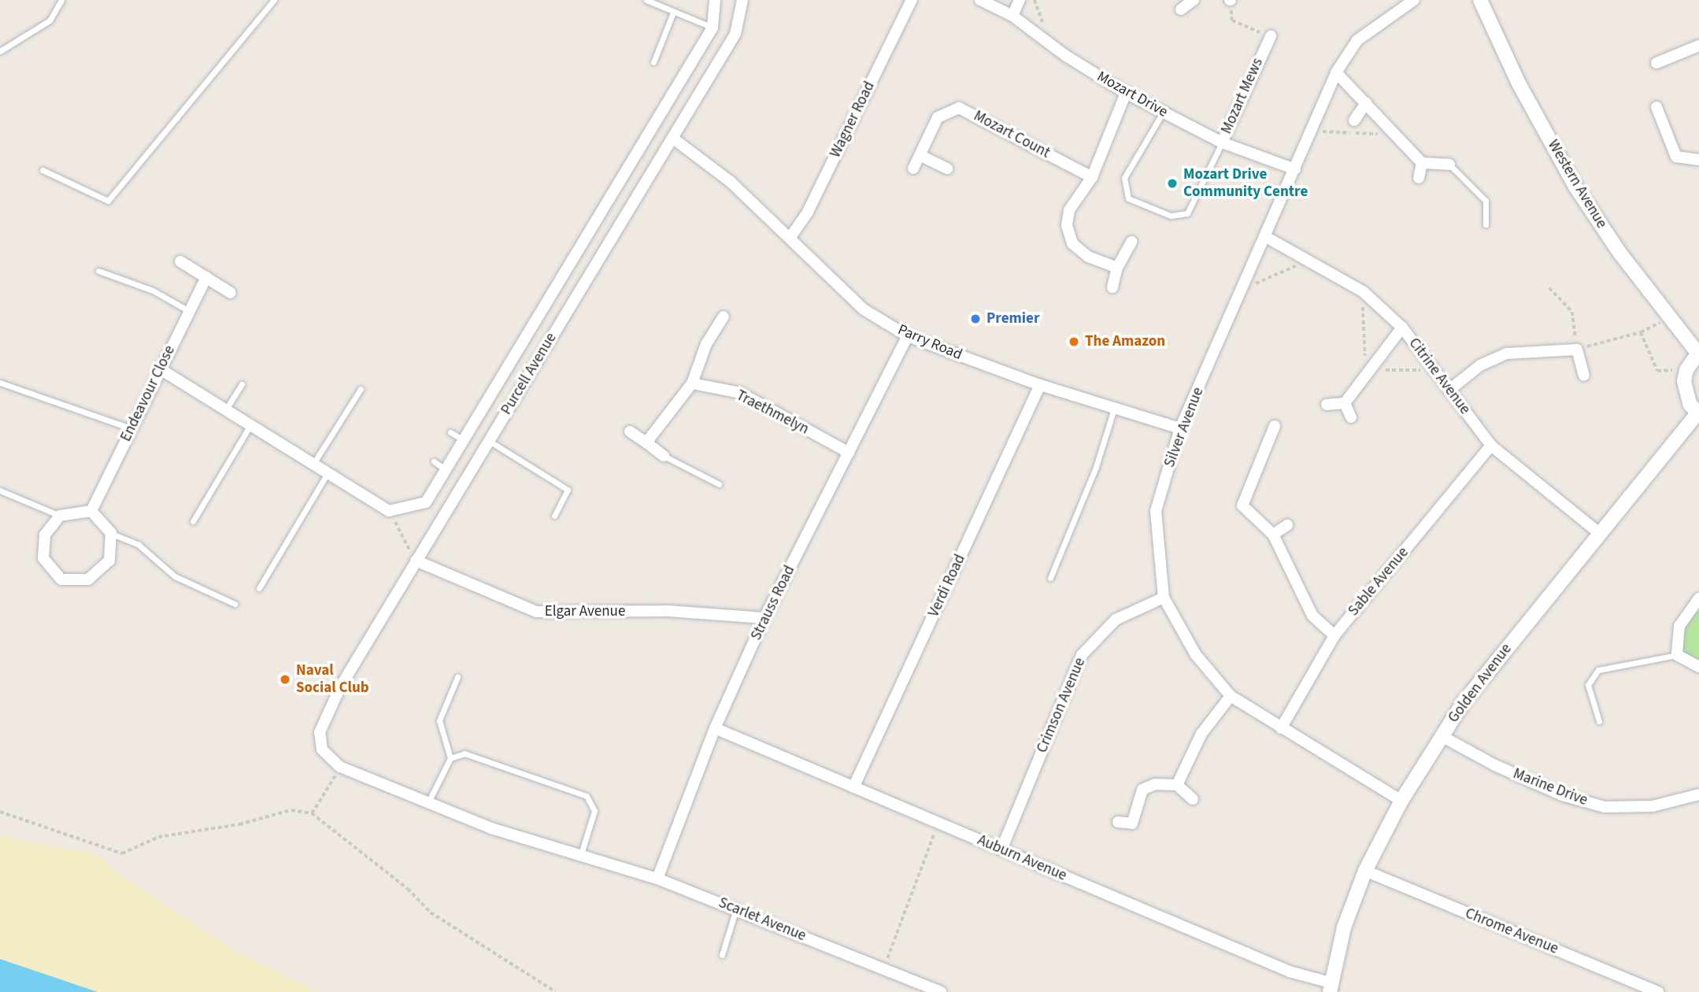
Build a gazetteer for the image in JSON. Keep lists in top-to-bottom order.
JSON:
{
  "streets": {
    "street": [
      "Mozart Drive",
      "Mozart Mews",
      "Wagner Road",
      "Mozart Count",
      "Western Avenue",
      "Parry Road",
      "Purcell Avenue",
      "Citrine Avenue",
      "Endeavour Close",
      "Traethmelyn",
      "Silver Avenue",
      "Sable Avenue",
      "Verdi Road",
      "Strauss Road",
      "Elgar Avenue",
      "Golden Avenue",
      "Crimson Avenue",
      "Marine Drive",
      "Auburn Avenue",
      "Scarlet Avenue",
      "Chrome Avenue"
    ]
  },
  "crossings": [
    ["Mozart Drive", "Mozart Mews"],
    ["Mozart Drive", "Silver Avenue"],
    ["Wagner Road", "Parry Road"],
    ["Parry Road", "Purcell Avenue"],
    ["Parry Road", "Silver Avenue"],
    ["Parry Road", "Verdi Road"],
    ["Parry Road", "Strauss Road"],
    ["Purcell Avenue", "Elgar Avenue"],
    ["Purcell Avenue", "Scarlet Avenue"],
    ["Citrine Avenue", "Silver Avenue"],
    ["Citrine Avenue", "Sable Avenue"],
    ["Citrine Avenue", "Golden Avenue"],
    ["Traethmelyn", "Strauss Road"],
    ["Silver Avenue", "Sable Avenue"],
    ["Silver Avenue", "Golden Avenue"],
    ["Silver Avenue", "Crimson Avenue"],
    ["Verdi Road", "Auburn Avenue"],
    ["Strauss Road", "Elgar Avenue"],
    ["Strauss Road", "Auburn Avenue"],
    ["Strauss Road", "Scarlet Avenue"],
    ["Golden Avenue", "Marine Drive"],
    ["Golden Avenue", "Auburn Avenue"],
    ["Golden Avenue", "Chrome Avenue"],
    ["Crimson Avenue", "Auburn Avenue"]
  ],
  "places": [
    "Mozart Drive Community Centre",
    "Premier",
    "The Amazon",
    "Naval Social Club"
  ]
}
